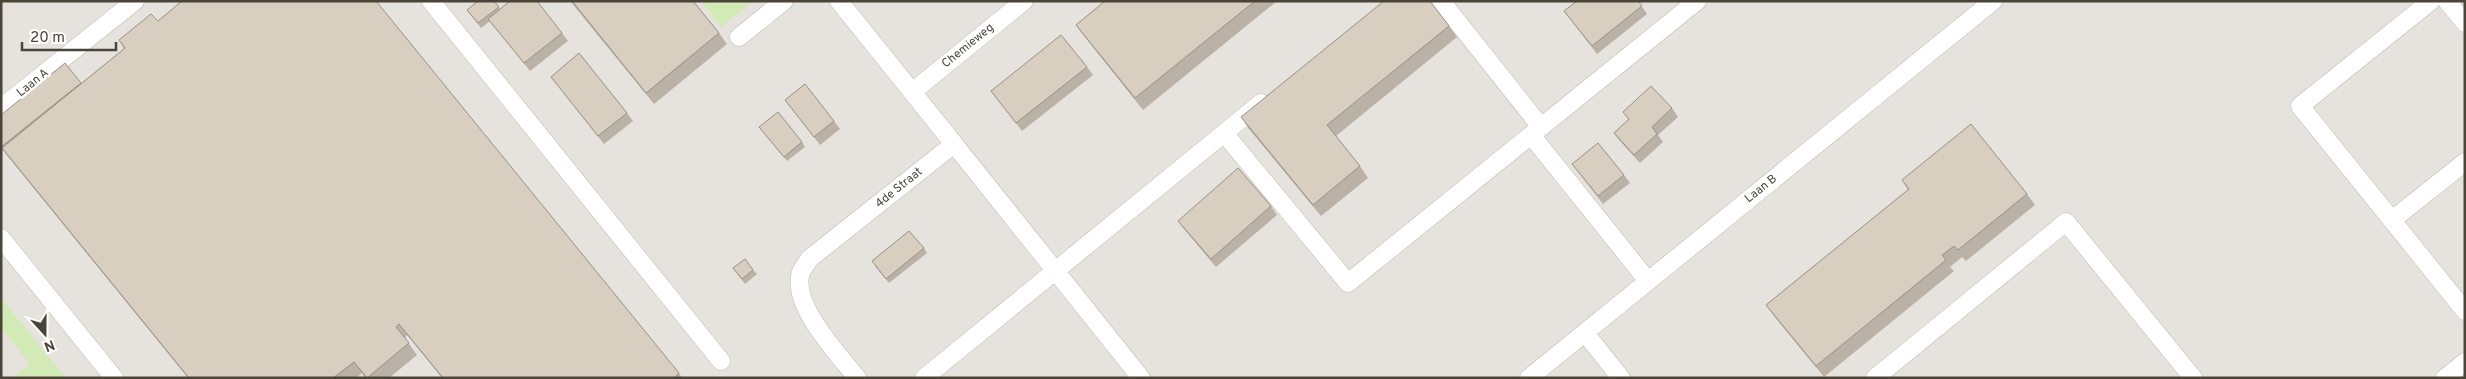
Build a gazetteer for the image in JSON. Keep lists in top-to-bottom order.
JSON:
{
  "streets": {
    "lane": [
      "Chemieweg",
      "Laan A",
      "4de Straat",
      "Laan B"
    ]
  },
  "scale_bar": "20 m",
  "north": "bottom"
}
